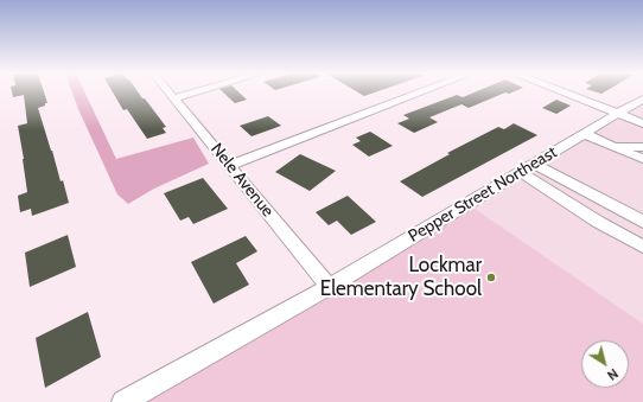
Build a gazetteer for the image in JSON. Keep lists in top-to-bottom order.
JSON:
{
  "streets": {
    "street": ["Nele Avenue", "Pepper Street Northeast"]
  },
  "crossings": [
    ["Nele Avenue", "Pepper Street Northeast"]
  ],
  "places": ["Lockmar Elementary School"],
  "north": "bottom right"
}
